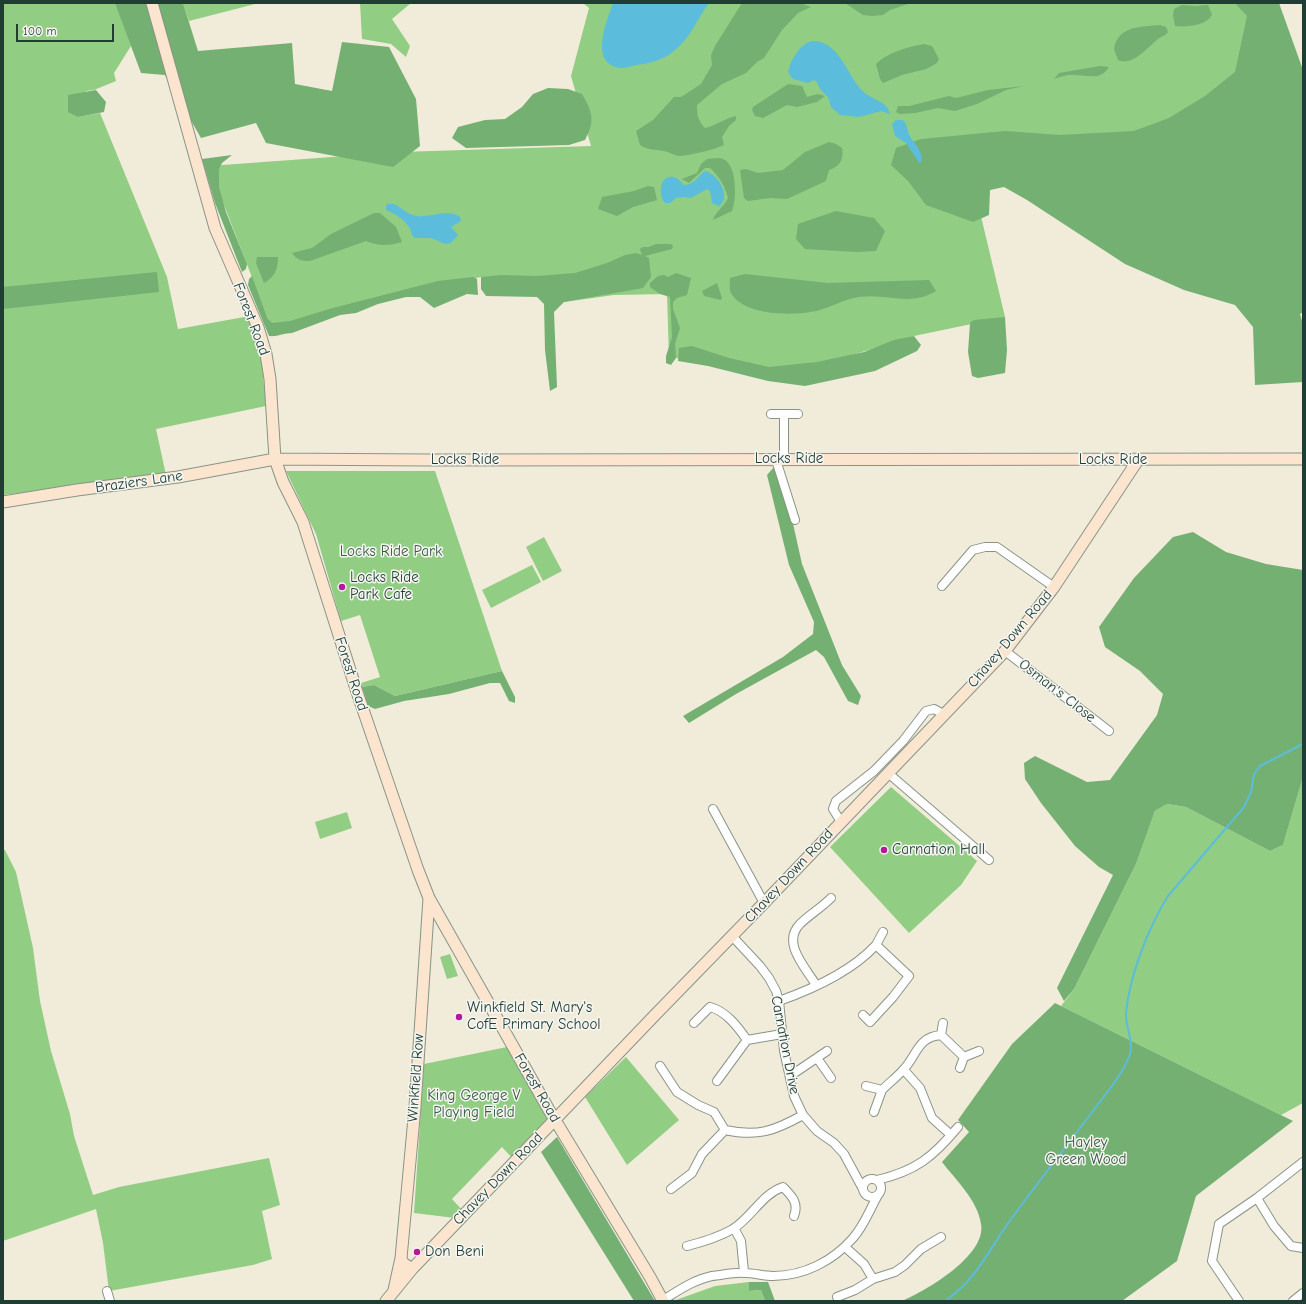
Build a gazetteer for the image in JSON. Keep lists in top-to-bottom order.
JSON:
{
  "streets": {
    "main road": [
      "Forest Road",
      "Locks Ride",
      "Braziers Lane",
      "Chavey Down Road",
      "Winkfield Row"
    ],
    "street": ["Osman's Close", "Carnation Drive"]
  },
  "crossings": [
    ["Forest Road", "Locks Ride"],
    ["Forest Road", "Braziers Lane"],
    ["Forest Road", "Chavey Down Road"],
    ["Forest Road", "Carnation Drive"],
    ["Forest Road", "Winkfield Row"],
    ["Locks Ride", "Braziers Lane"],
    ["Locks Ride", "Chavey Down Road"],
    ["Chavey Down Road", "Osman's Close"],
    ["Chavey Down Road", "Carnation Drive"],
    ["Chavey Down Road", "Winkfield Row"]
  ],
  "parks": ["Locks Ride Park", "King George V Playing Field", "Hayley Green Wood"],
  "places": [
    "Locks Ride Park Cafe",
    "Carnation Hall",
    "Winkfield St. Mary's CofE Primary School",
    "Don Beni"
  ],
  "scale_bar": "100 m"
}
